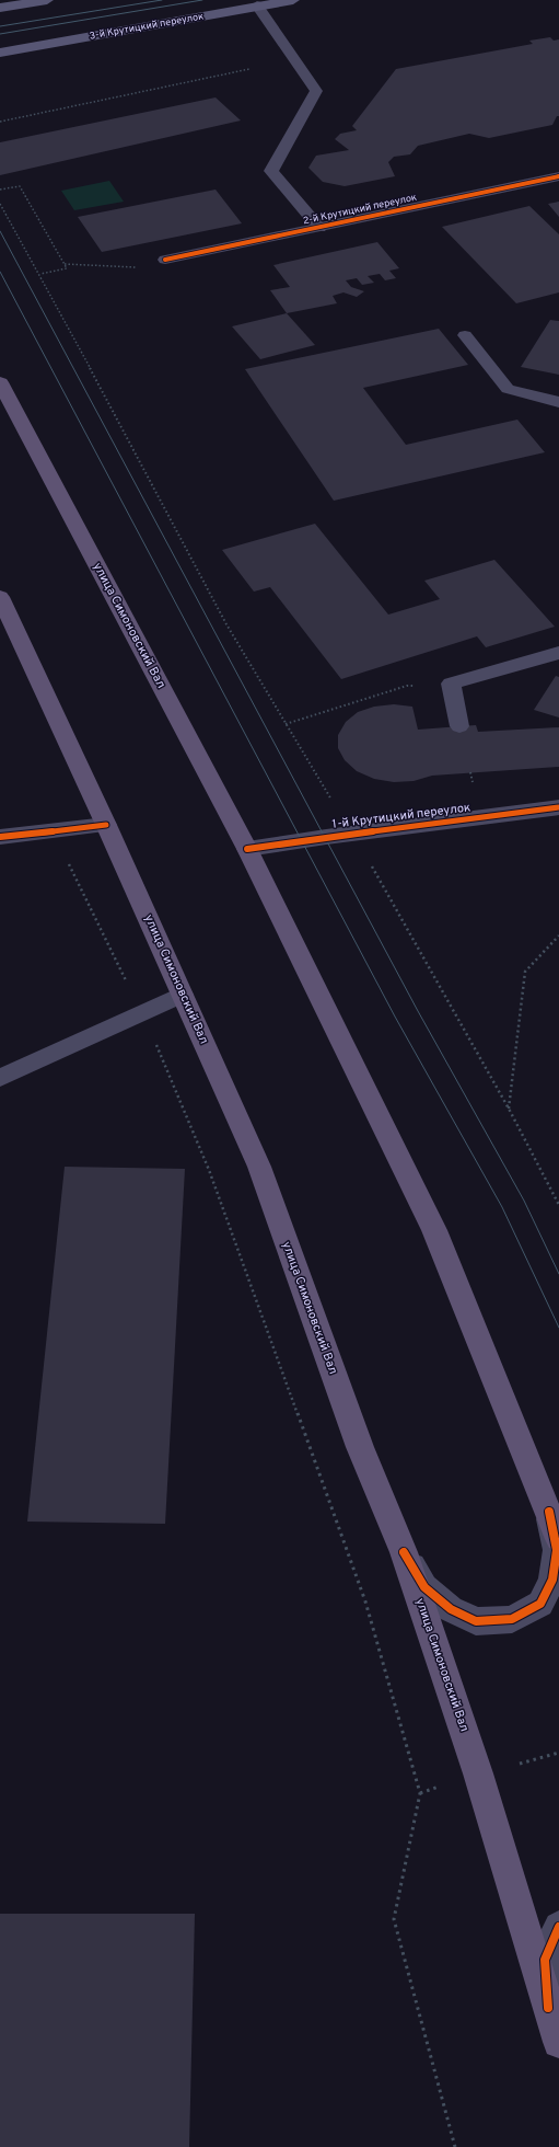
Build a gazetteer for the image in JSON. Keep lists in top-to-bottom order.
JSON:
{
  "streets": {
    "main road": ["3-й Крутицкий переулок", "улица Симоновский Вал"],
    "street": ["2-й Крутицкий переулок", "1-й Крутицкий переулок"]
  },
  "crossings": [
    ["улица Симоновский Вал", "1-й Крутицкий переулок"]
  ]
}
